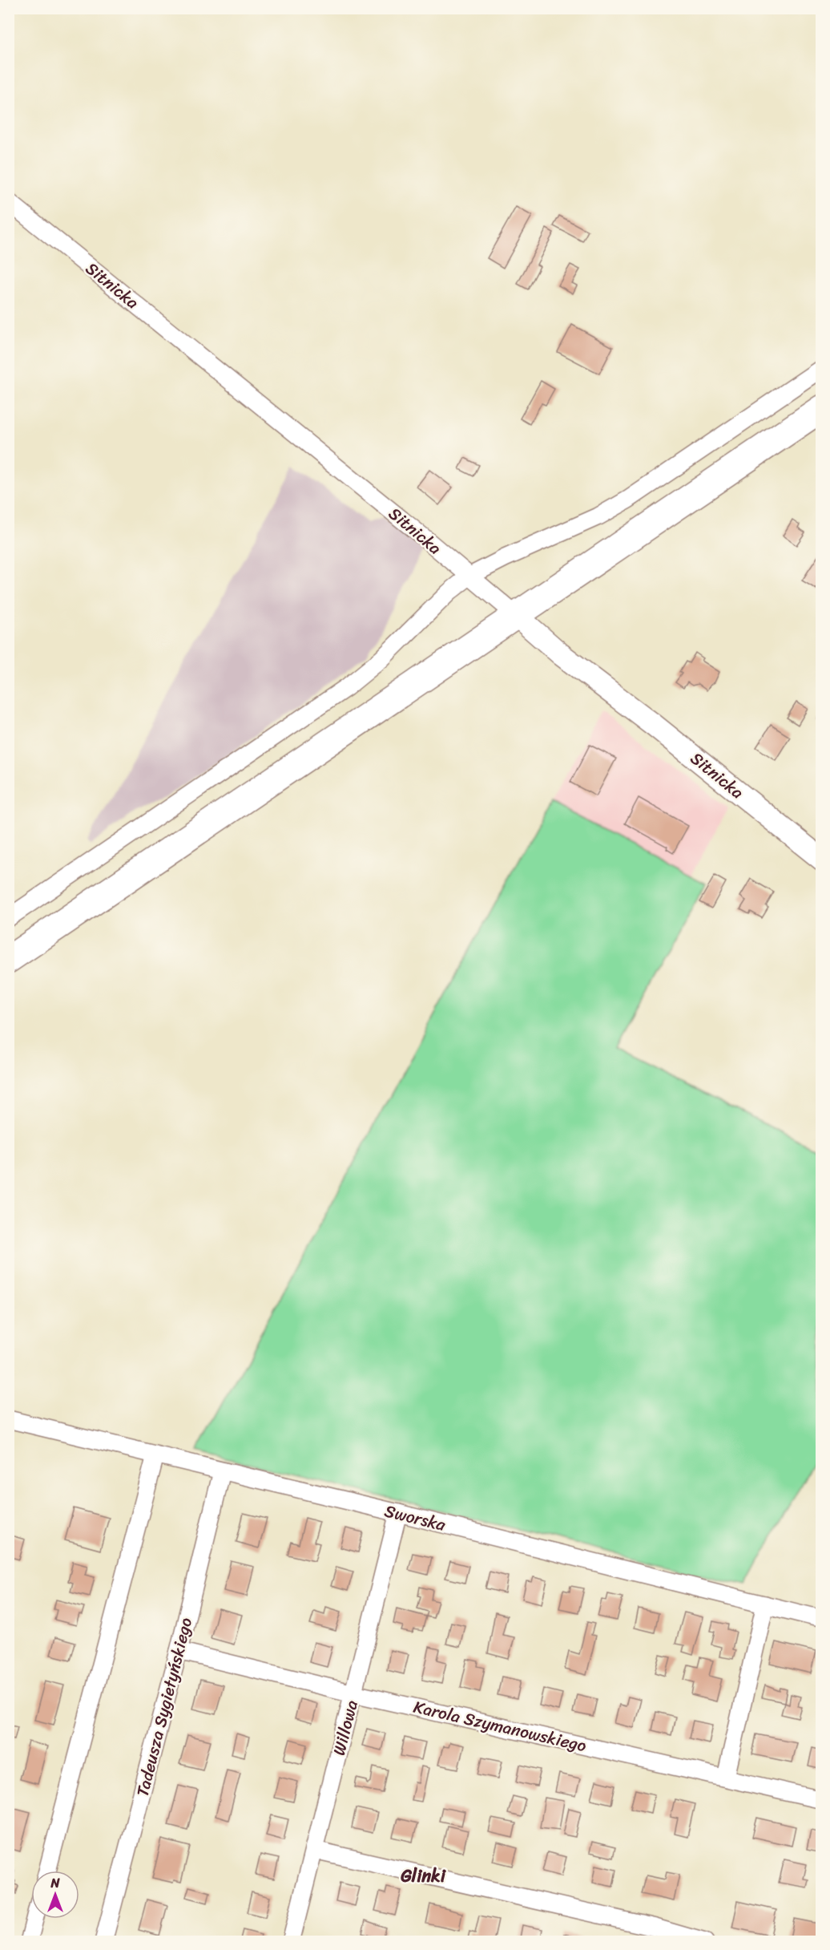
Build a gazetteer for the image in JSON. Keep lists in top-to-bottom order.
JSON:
{
  "streets": {
    "street": [
      "Sitnicka",
      "Sworska",
      "Tadeusza Sygietyńskiego",
      "Karola Szymanowskiego",
      "Willowa"
    ]
  },
  "crossings": [
    ["Sworska", "Tadeusza Sygietyńskiego"],
    ["Sworska", "Willowa"],
    ["Tadeusza Sygietyńskiego", "Karola Szymanowskiego"],
    ["Karola Szymanowskiego", "Willowa"]
  ],
  "districts": ["Glinki"],
  "north": "top"
}
